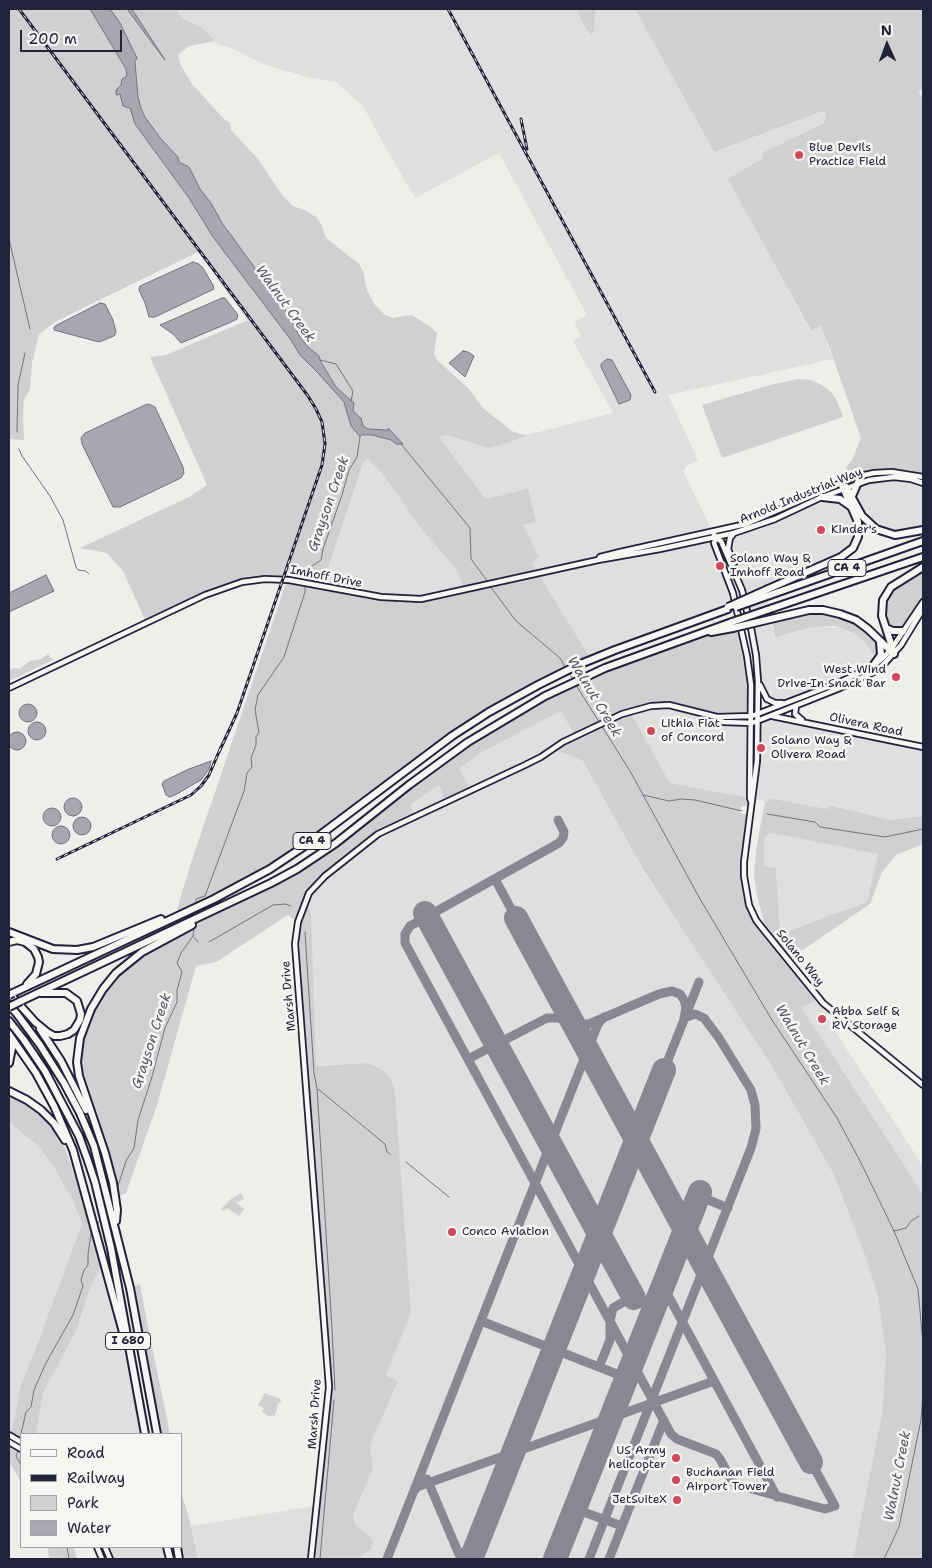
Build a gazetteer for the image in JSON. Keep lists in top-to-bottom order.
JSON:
{
  "streets": {
    "highway": ["CA 4", "I 680"],
    "street": [
      "Arnold Industrial Way",
      "Imhoff Drive",
      "Olivera Road",
      "Solano Way",
      "Marsh Drive"
    ]
  },
  "crossings": [
    ["Arnold Industrial Way", "Imhoff Drive"],
    ["Arnold Industrial Way", "Solano Way"],
    ["Imhoff Drive", "Solano Way"],
    ["Solano Way", "Marsh Drive"]
  ],
  "water": ["Walnut Creek", "Grayson Creek"],
  "places": [
    "Blue Devils Practice Field",
    "Kinder's",
    "Solano Way & Imhoff Road",
    "West Wind Drive-In Snack Bar",
    "Lithia Fiat of Concord",
    "Solano Way & Olivera Road",
    "Abba Self & RV Storage",
    "Conco Aviation",
    "US Army helicopter",
    "Buchanan Field Airport Tower",
    "JetSuiteX"
  ],
  "legend": [
    "Road",
    "Railway",
    "Park",
    "Water"
  ],
  "scale_bar": "200 m",
  "north": "top"
}
